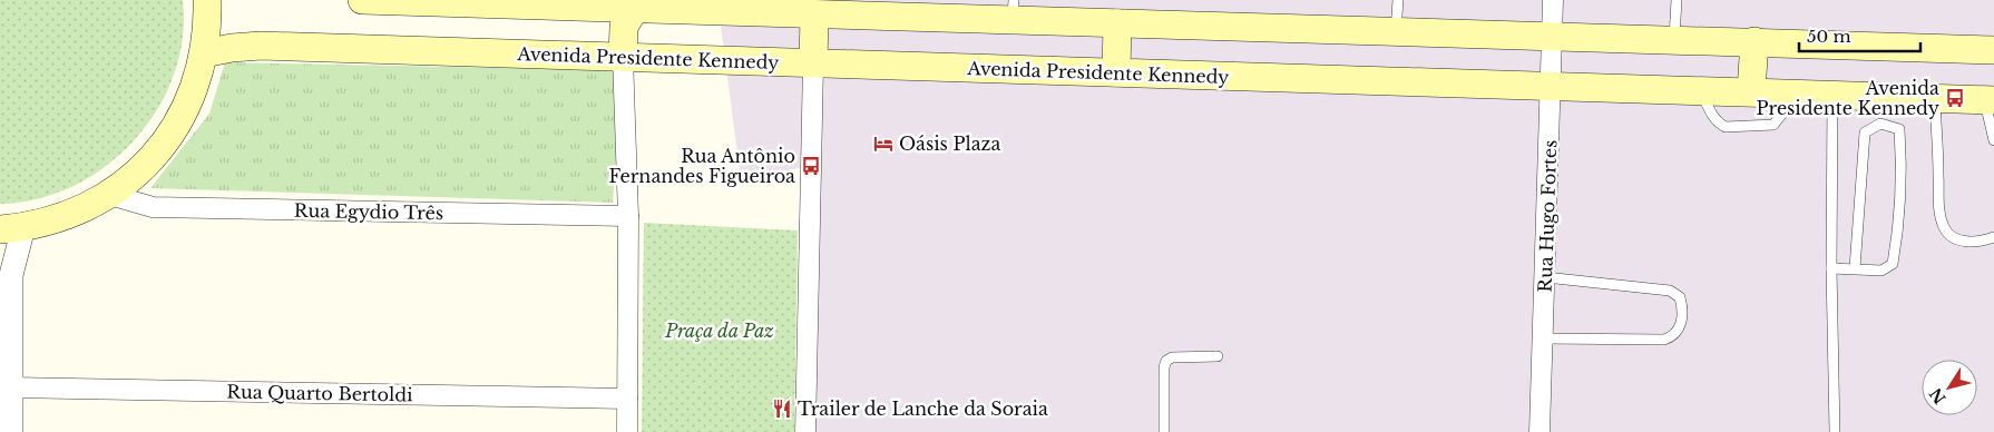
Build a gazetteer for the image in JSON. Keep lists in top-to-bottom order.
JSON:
{
  "streets": {
    "main road": ["Avenida Presidente Kennedy"],
    "street": ["Rua Egydio Três", "Rua Hugo Fortes", "Rua Quarto Bertoldi"]
  },
  "crossings": [
    ["Avenida Presidente Kennedy", "Rua Hugo Fortes"]
  ],
  "parks": ["Praça da Paz"],
  "places": {
    "bus stop": ["Avenida Presidente Kennedy", "Rua Antônio Fernandes Figueiroa"],
    "hotel": ["Oásis Plaza"],
    "restaurant": ["Trailer de Lanche da Soraia"]
  },
  "scale_bar": "50 m",
  "north": "bottom left"
}
